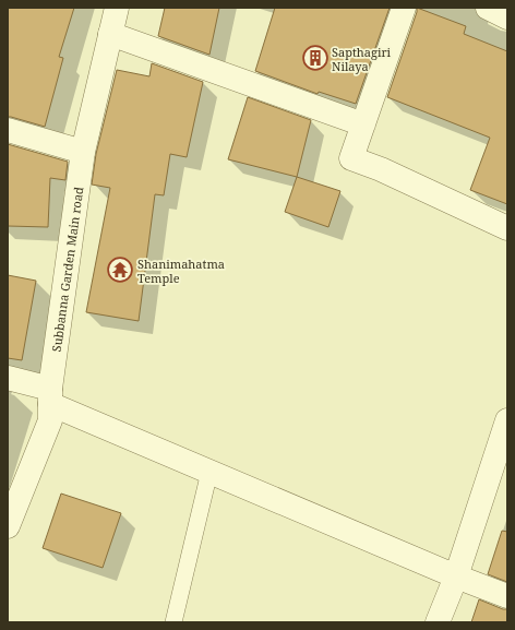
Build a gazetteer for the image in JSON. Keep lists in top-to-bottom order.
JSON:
{
  "streets": {
    "street": ["Subbanna Garden Main road"]
  },
  "places": {
    "building": ["Sapthagiri Nilaya"],
    "temple": ["Shanimahatma Temple"]
  }
}
